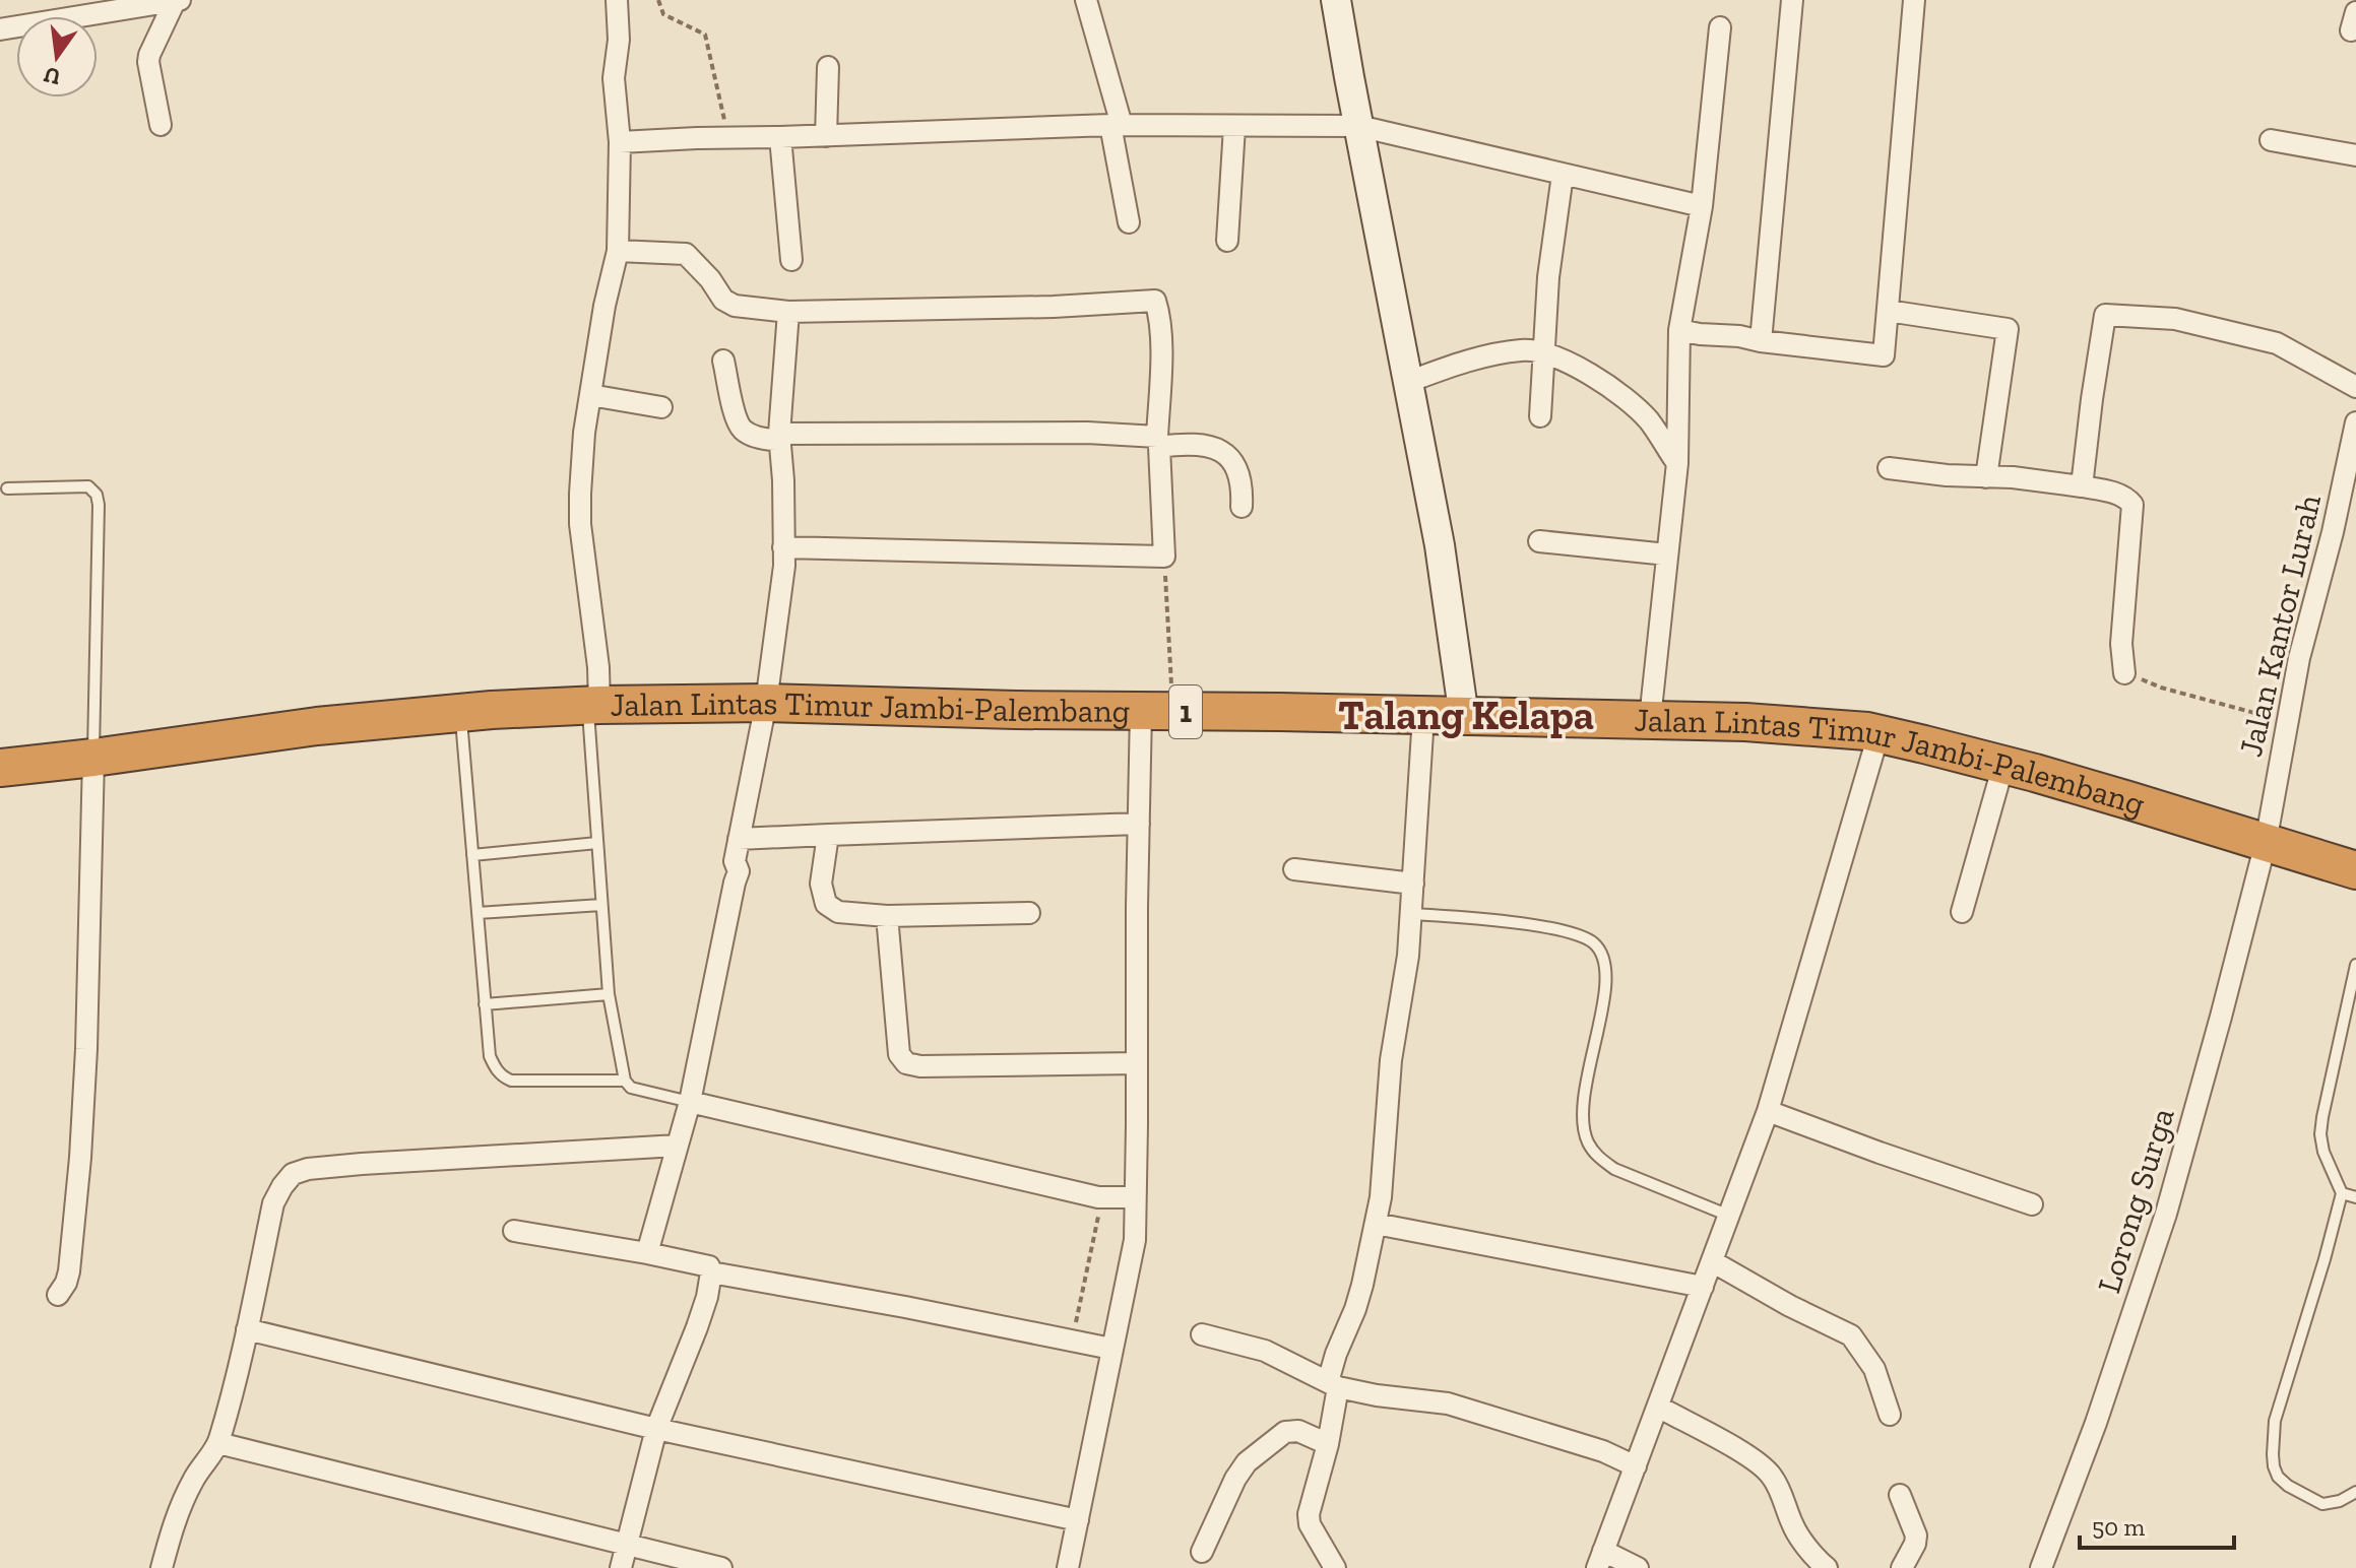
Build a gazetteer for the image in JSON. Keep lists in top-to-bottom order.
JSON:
{
  "streets": {
    "highway": ["Jalan Lintas Timur Jambi-Palembang", "1"],
    "street": ["Jalan Kantor Lurah", "Lorong Surga"]
  },
  "crossings": [
    ["Jalan Kantor Lurah", "Jalan Lintas Timur Jambi-Palembang"],
    ["Jalan Kantor Lurah", "Lorong Surga"],
    ["Jalan Lintas Timur Jambi-Palembang", "Lorong Surga"]
  ],
  "districts": ["Talang Kelapa"],
  "scale_bar": "50 m",
  "north": "bottom"
}
